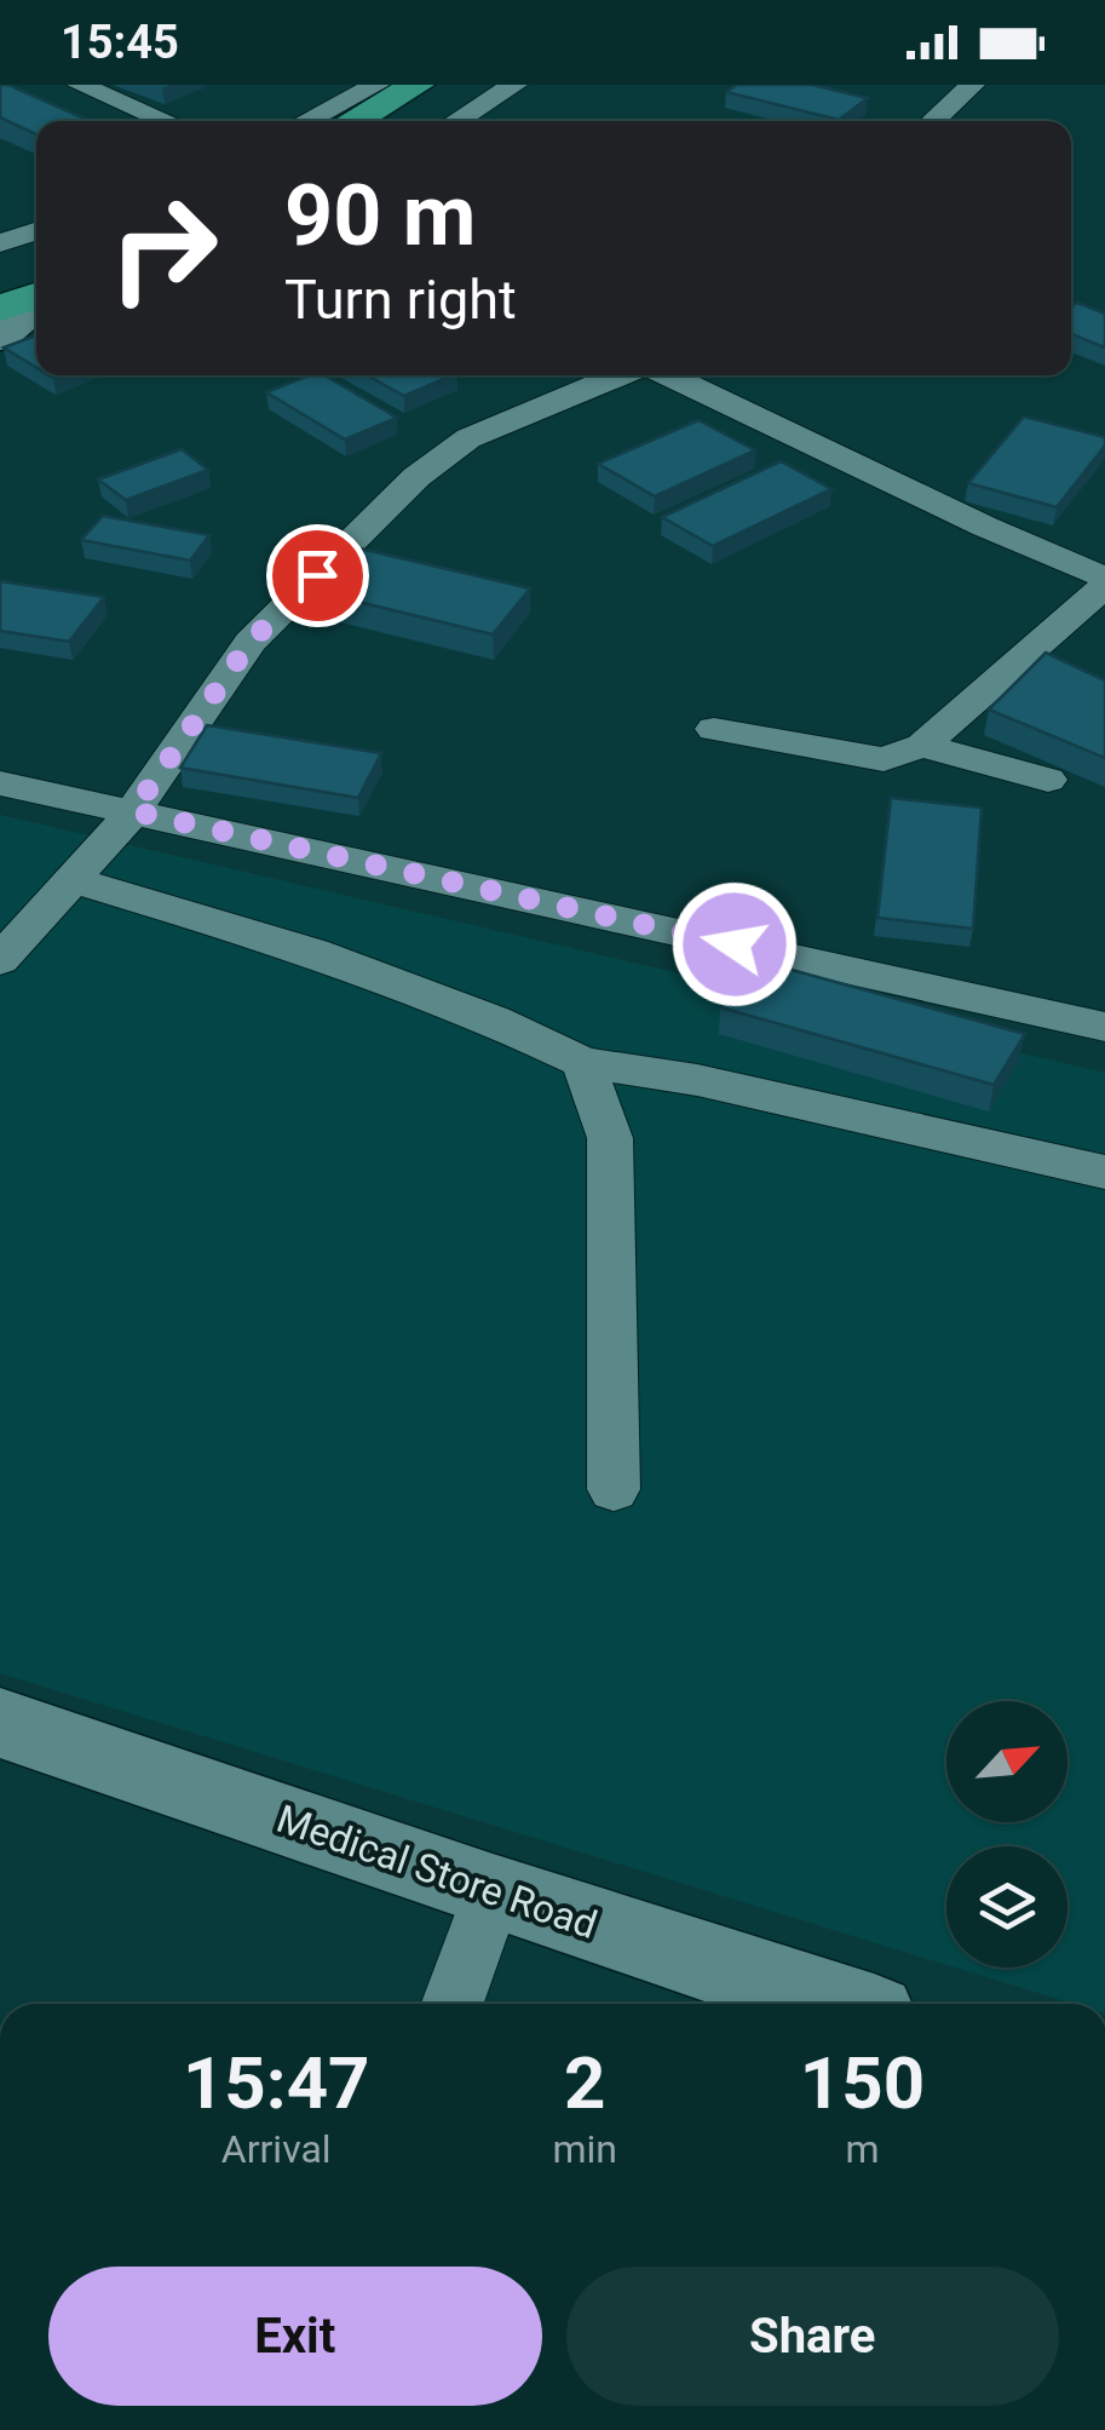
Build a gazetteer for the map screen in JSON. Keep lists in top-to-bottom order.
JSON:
{
  "streets": {
    "street": ["Medical Store Road"]
  },
  "north": "top right",
  "page": {
    "status": "15:45",
    "turn": ["90 m", "Turn right"],
    "eta": [
      "15:47",
      "Arrival",
      "2",
      "min",
      "150",
      "m"
    ],
    "buttons": ["Exit", "Share"]
  }
}
